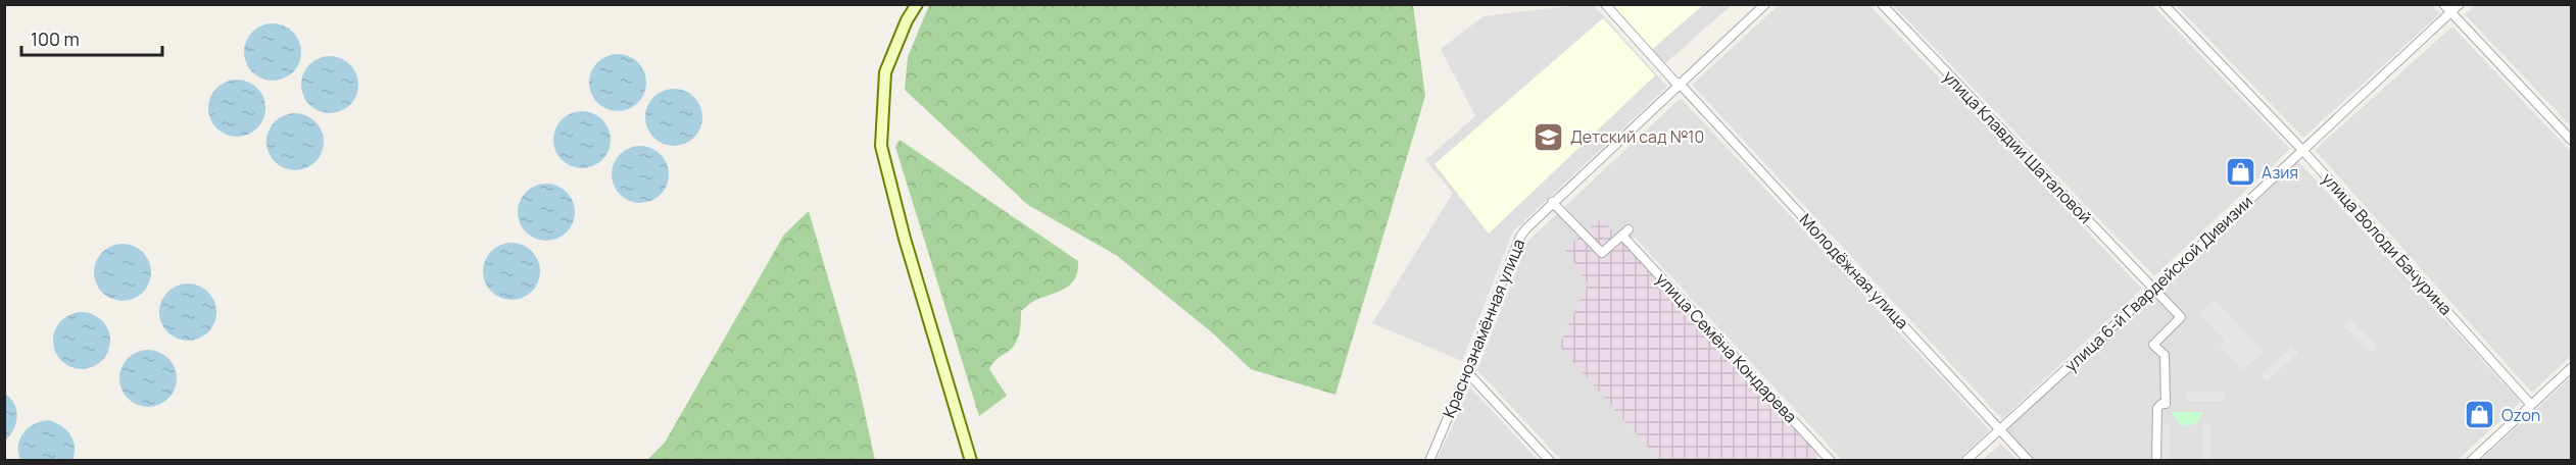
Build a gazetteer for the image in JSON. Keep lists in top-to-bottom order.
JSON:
{
  "streets": {
    "street": [
      "улица Клавдии Шаталовой",
      "улица Володи Бачурина",
      "Молодёжная улица",
      "улица 6-й Гвардейской Дивизии",
      "Краснознамённая улица",
      "улица Семёна Кондарева"
    ]
  },
  "crossings": [
    ["улица Клавдии Шаталовой", "улица 6-й Гвардейской Дивизии"],
    ["улица Володи Бачурина", "улица 6-й Гвардейской Дивизии"],
    ["Молодёжная улица", "улица 6-й Гвардейской Дивизии"],
    ["Молодёжная улица", "Краснознамённая улица"],
    ["Краснознамённая улица", "улица Семёна Кондарева"]
  ],
  "places": {
    "school or university": ["Детский сад №10"],
    "shop": ["Азия", "Ozon"]
  },
  "scale_bar": "100 m"
}
